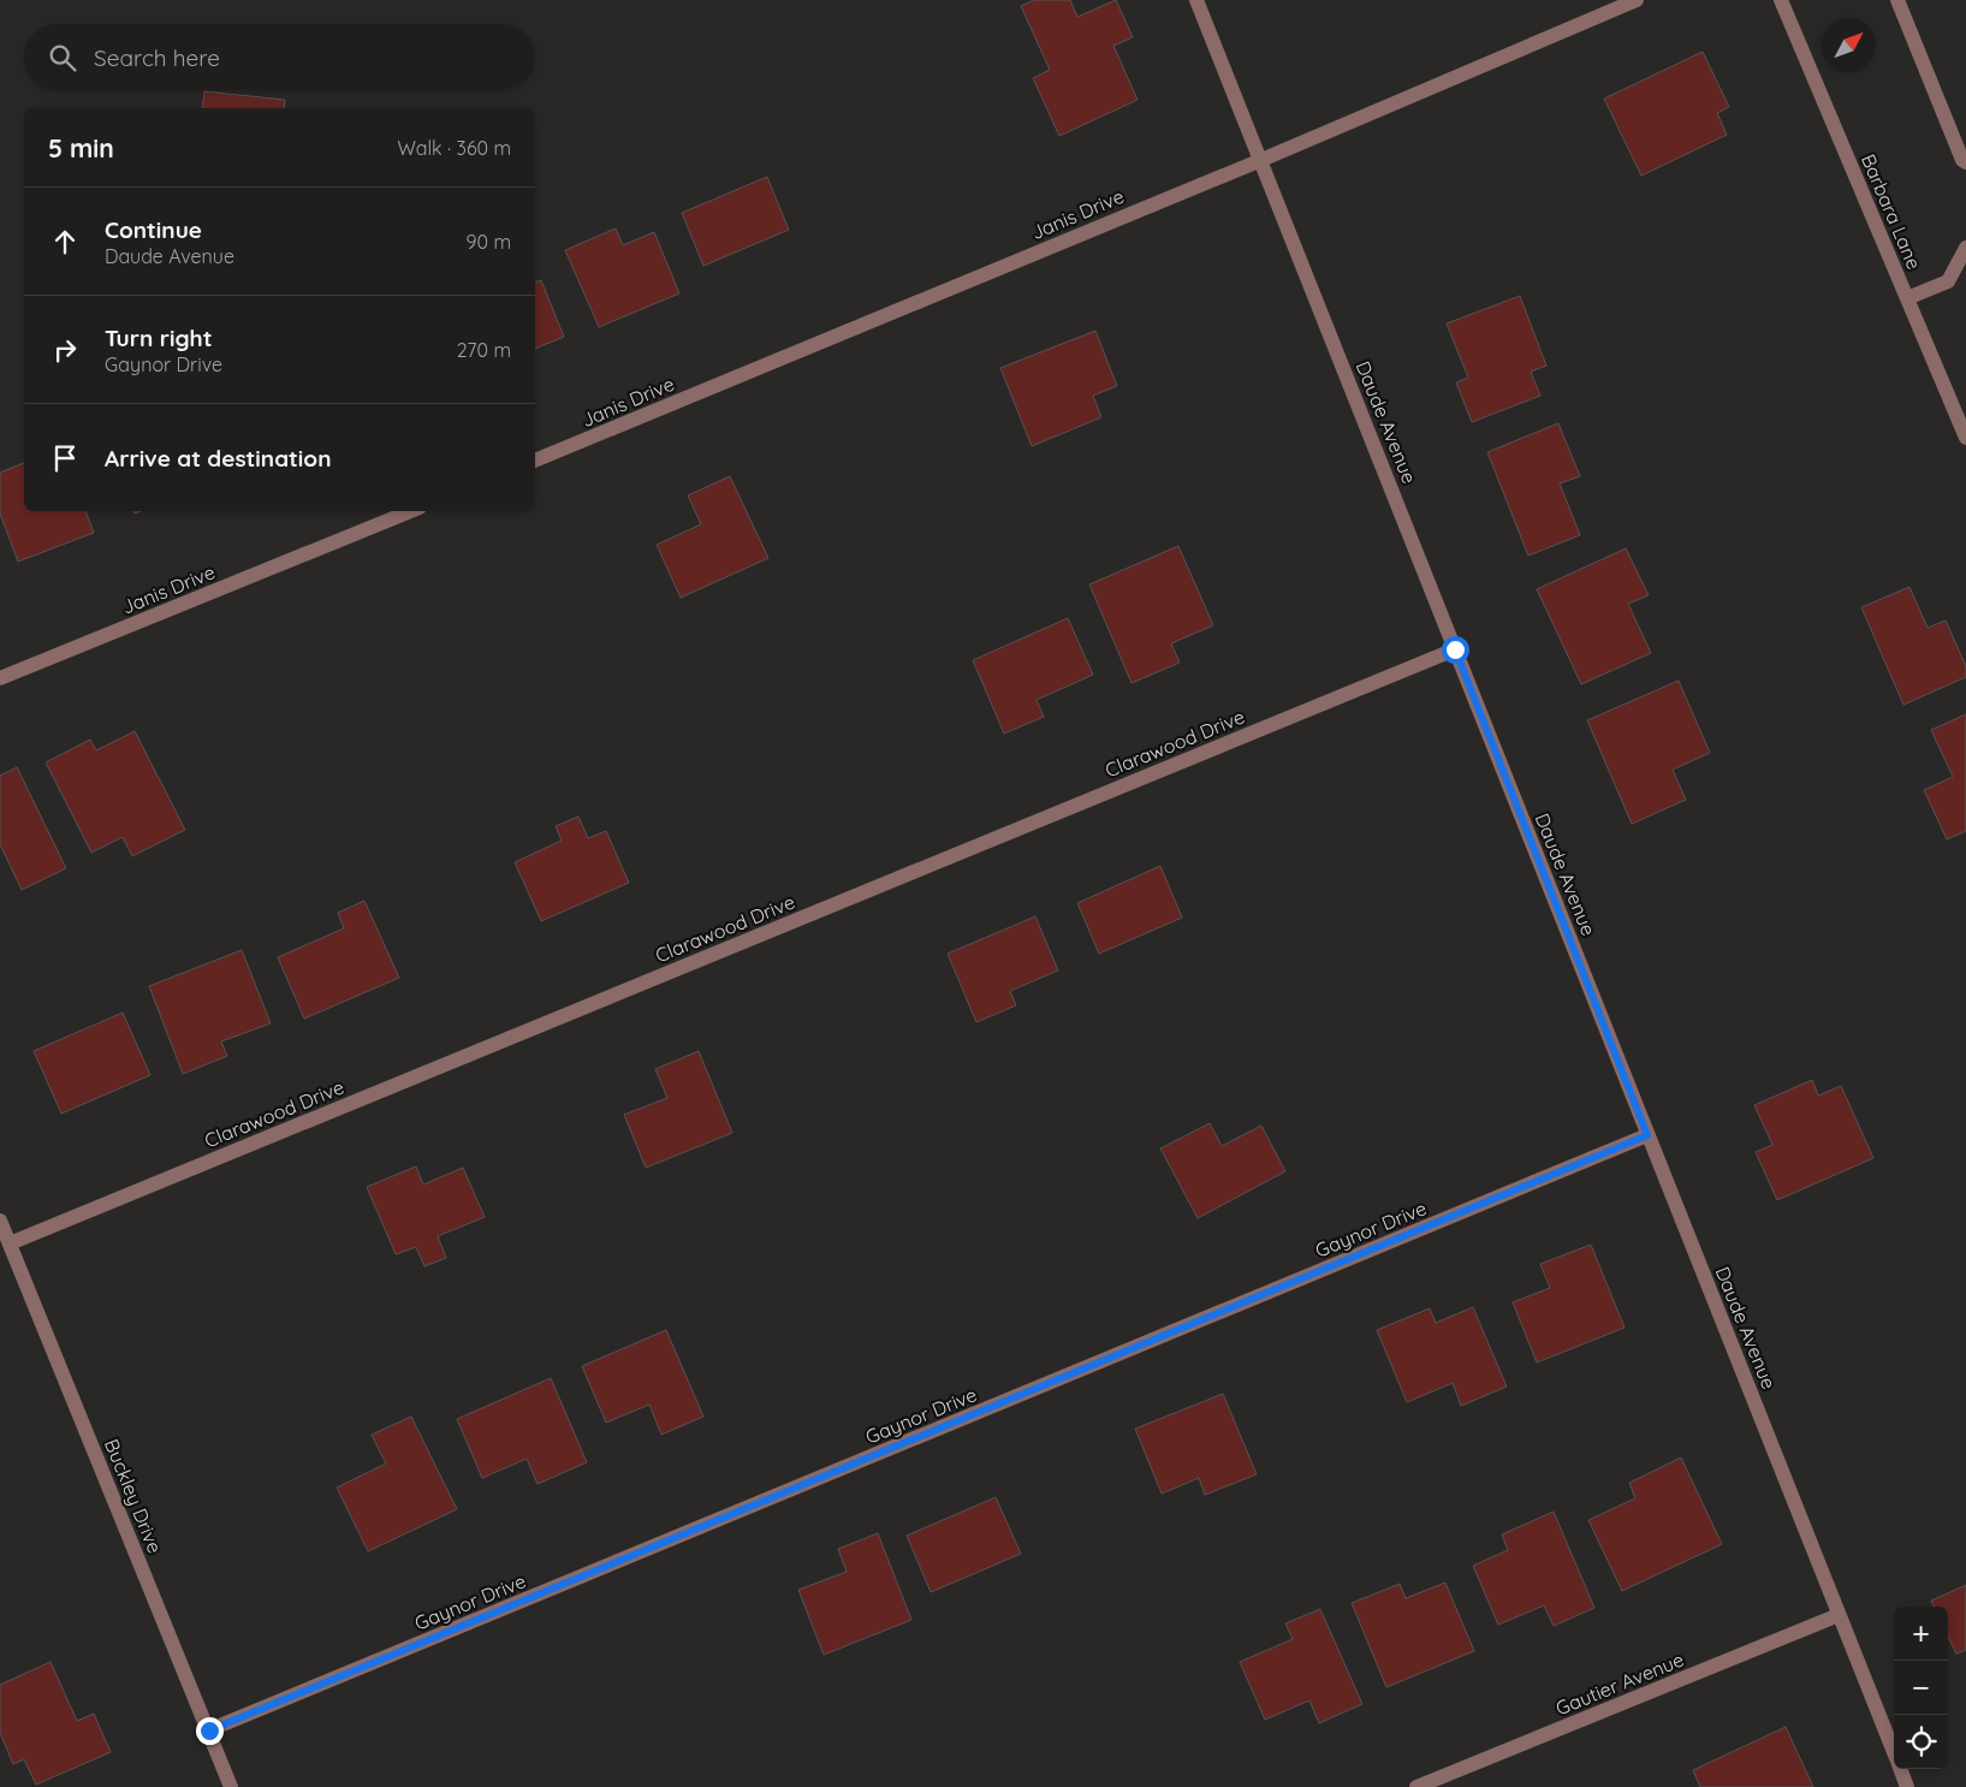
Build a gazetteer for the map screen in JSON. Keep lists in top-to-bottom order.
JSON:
{
  "streets": {
    "street": [
      "Barbara Lane",
      "Janis Drive",
      "Daude Avenue",
      "Clarawood Drive",
      "Gaynor Drive",
      "Buckley Drive",
      "Gautier Avenue"
    ]
  },
  "crossings": [
    ["Janis Drive", "Daude Avenue"],
    ["Daude Avenue", "Clarawood Drive"],
    ["Daude Avenue", "Gaynor Drive"],
    ["Daude Avenue", "Gautier Avenue"],
    ["Clarawood Drive", "Buckley Drive"],
    ["Gaynor Drive", "Buckley Drive"]
  ],
  "north": "top right",
  "page": {
    "search": "Search here",
    "heading": ["5 min", "Walk · 360 m"],
    "list": [
      ["Continue", "Daude Avenue", "90 m"],
      ["Turn right", "Gaynor Drive", "270 m"],
      "Arrive at destination"
    ],
    "map_buttons": ["+", "−"]
  }
}
